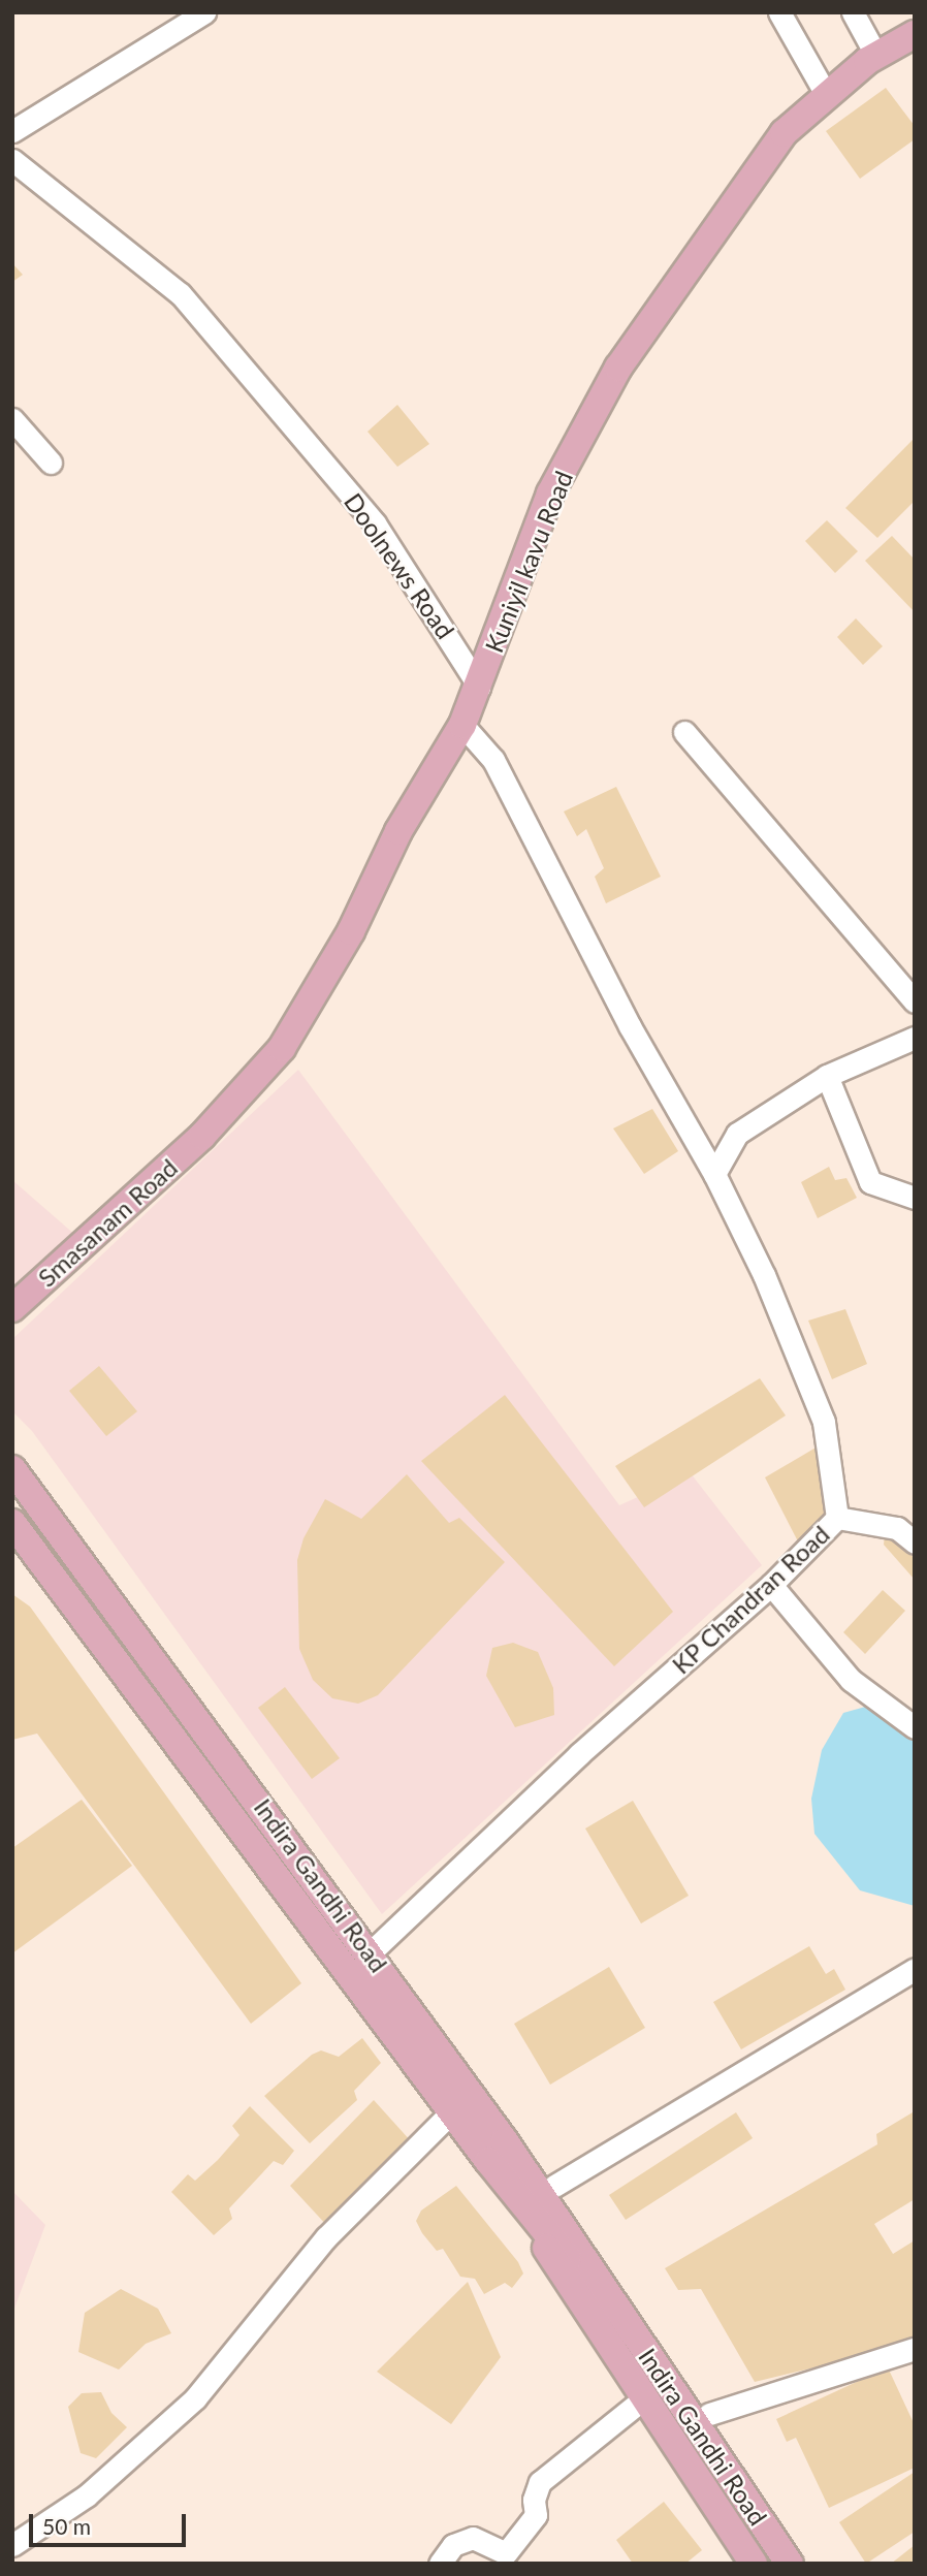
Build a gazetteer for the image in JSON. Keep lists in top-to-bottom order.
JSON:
{
  "streets": {
    "main road": ["Kuniyil kavu Road", "Smasanam Road", "Indira Gandhi Road"],
    "street": ["Doolnews Road", "KP Chandran Road"]
  },
  "crossings": [
    ["Kuniyil kavu Road", "Doolnews Road"],
    ["Kuniyil kavu Road", "Smasanam Road"],
    ["Kuniyil kavu Road", "KP Chandran Road"],
    ["KP Chandran Road", "Indira Gandhi Road"]
  ],
  "scale_bar": "50 m"
}
